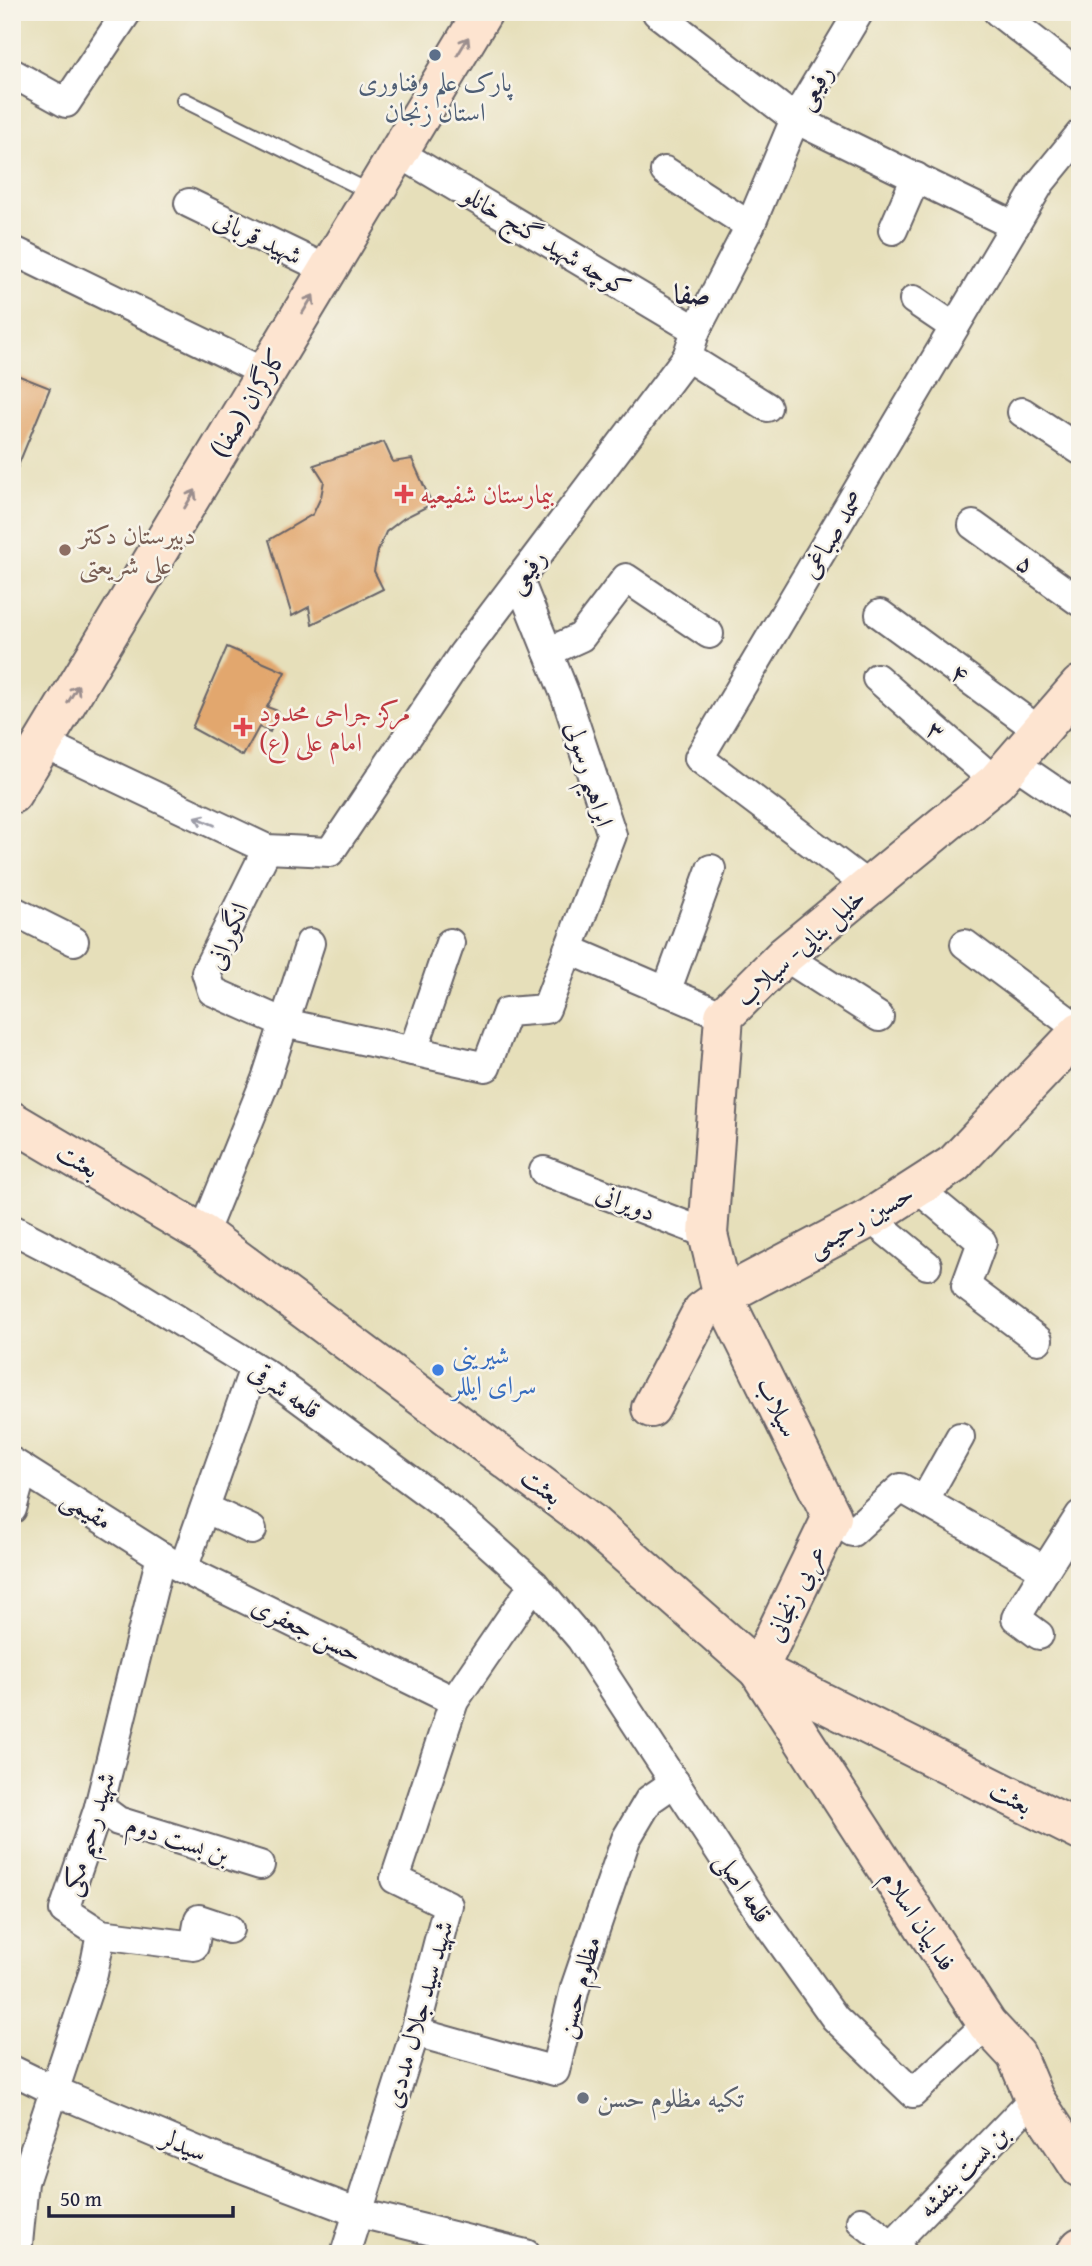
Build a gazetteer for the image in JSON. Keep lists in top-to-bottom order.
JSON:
{
  "streets": {
    "main road": [
      "کارگران (صفا)",
      "خلیل بنایی- سیلاب",
      "بعثت",
      "حسین رحیمی",
      "سیلاب",
      "عربی زنجانی",
      "فداییان اسلام"
    ],
    "street": [
      "رفیعی",
      "شهید قربانی",
      "کوچه شهید گنج خانلو",
      "صمد صباغی",
      "۵",
      "۴",
      "۳",
      "ابراهیم رسولی",
      "انگورانی",
      "دویرانی",
      "قلعه شرقی",
      "مقیمی",
      "حسن جعفری",
      "شهید رحیم مکی",
      "بن بست دوم",
      "قلعه اصلی",
      "مظلوم حسن",
      "شهید سید جلال مددی",
      "سیدلر",
      "بن بست بنفشه"
    ]
  },
  "crossings": [
    ["رفیعی", "کوچه شهید گنج خانلو"],
    ["رفیعی", "کارگران (صفا)"],
    ["رفیعی", "ابراهیم رسولی"],
    ["رفیعی", "انگورانی"],
    ["شهید قربانی", "کارگران (صفا)"],
    ["کوچه شهید گنج خانلو", "کارگران (صفا)"],
    ["صمد صباغی", "خلیل بنایی- سیلاب"],
    ["۴", "خلیل بنایی- سیلاب"],
    ["۳", "خلیل بنایی- سیلاب"],
    ["ابراهیم رسولی", "انگورانی"],
    ["خلیل بنایی- سیلاب", "دویرانی"],
    ["خلیل بنایی- سیلاب", "حسین رحیمی"],
    ["خلیل بنایی- سیلاب", "سیلاب"],
    ["بعثت", "عربی زنجانی"],
    ["بعثت", "فداییان اسلام"],
    ["حسین رحیمی", "سیلاب"],
    ["قلعه شرقی", "شهید رحیم مکی"],
    ["قلعه شرقی", "قلعه اصلی"],
    ["قلعه شرقی", "شهید سید جلال مددی"],
    ["سیلاب", "عربی زنجانی"],
    ["مقیمی", "حسن جعفری"],
    ["مقیمی", "شهید رحیم مکی"],
    ["عربی زنجانی", "فداییان اسلام"],
    ["حسن جعفری", "شهید رحیم مکی"],
    ["حسن جعفری", "شهید سید جلال مددی"],
    ["شهید رحیم مکی", "بن بست دوم"],
    ["شهید رحیم مکی", "سیدلر"],
    ["قلعه اصلی", "فداییان اسلام"],
    ["قلعه اصلی", "مظلوم حسن"],
    ["قلعه اصلی", "شهید سید جلال مددی"],
    ["فداییان اسلام", "بن بست بنفشه"],
    ["مظلوم حسن", "شهید سید جلال مددی"],
    ["شهید سید جلال مددی", "سیدلر"]
  ],
  "one_way": ["کارگران (صفا)"],
  "districts": ["صفا"],
  "places": {
    "other": [
      "پارک علم وفناوری استان زنجان",
      "دبیرستان دکتر علی شریعتی",
      "شیرینی سرای ایللر",
      "تکیه مظلوم حسن"
    ],
    "health": ["بیمارستان شفیعیه", "مرکز جراحی محدود امام علی (ع)"]
  },
  "scale_bar": "50 m"
}
